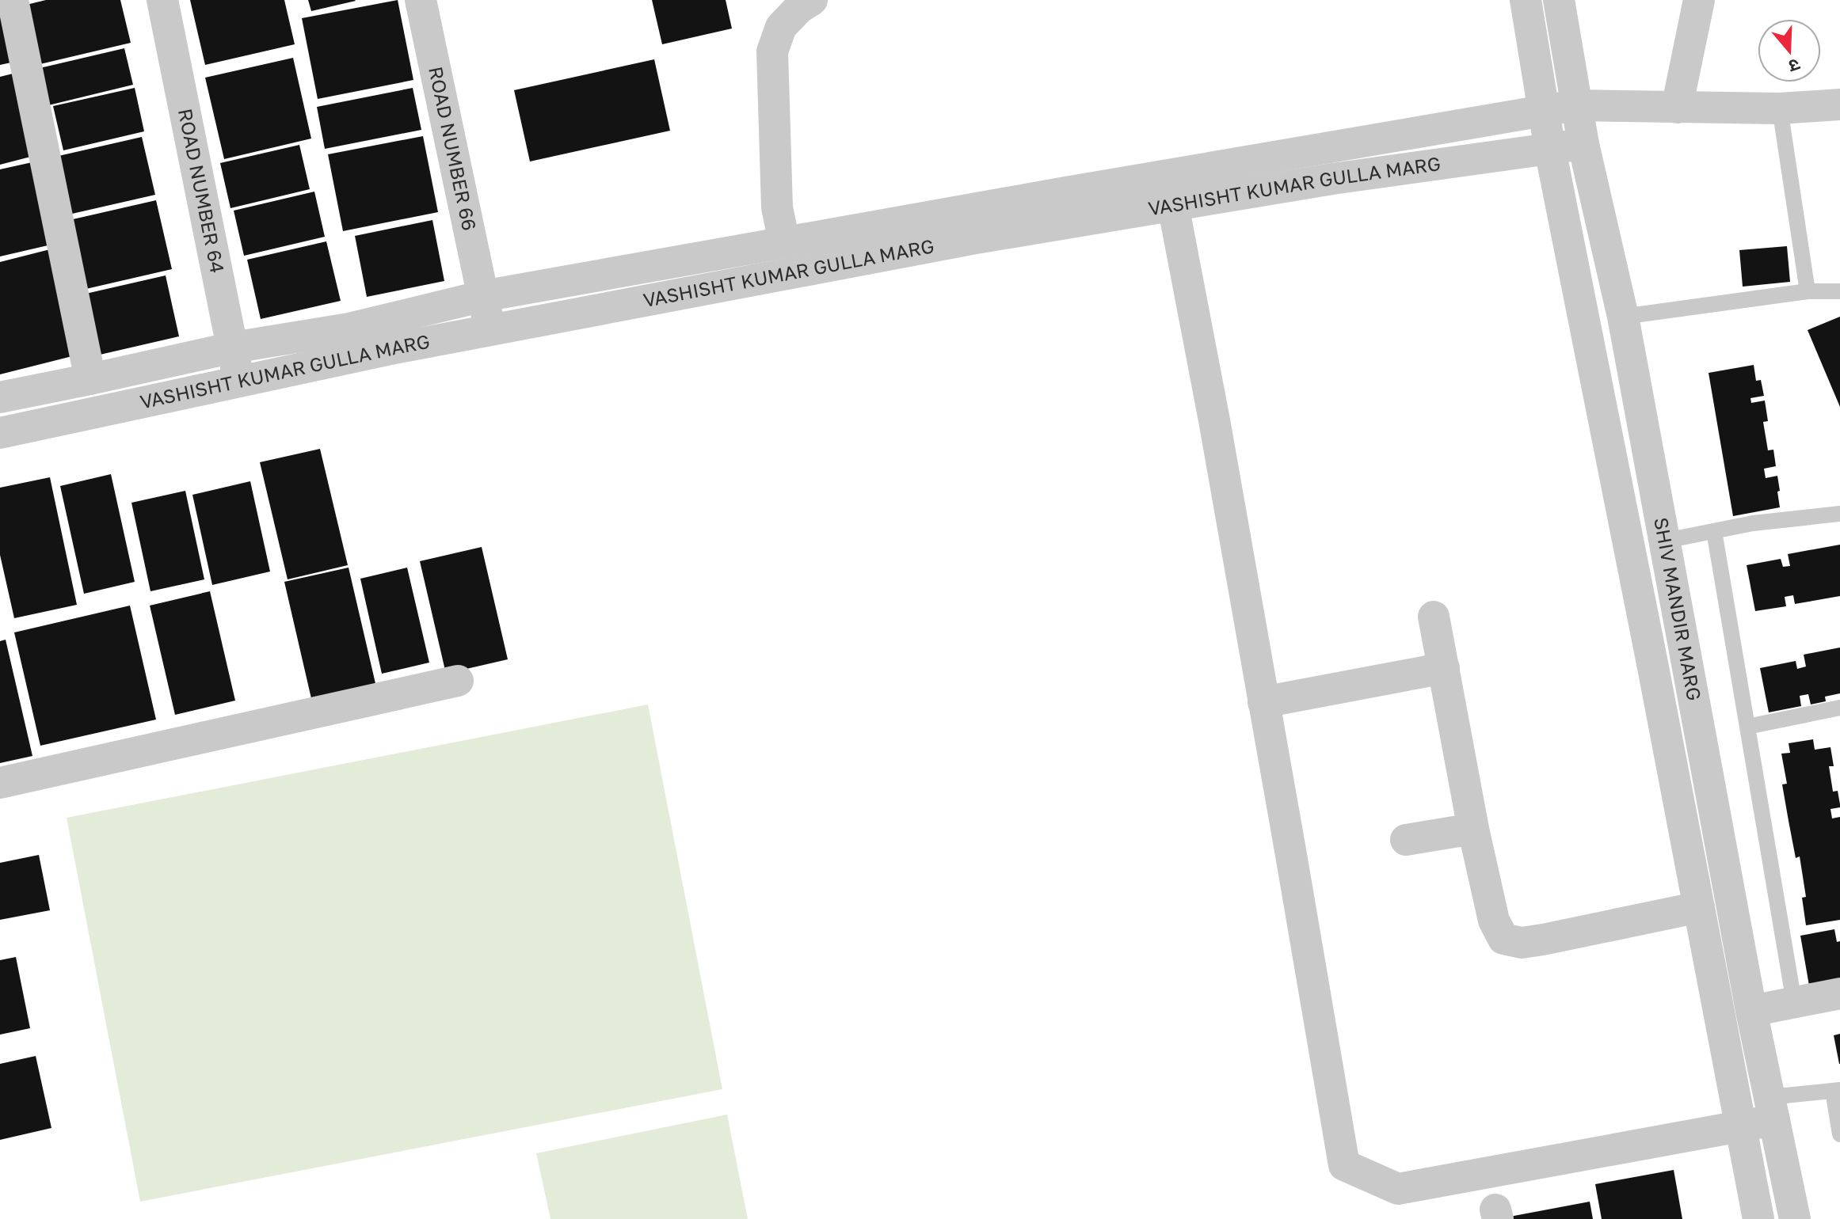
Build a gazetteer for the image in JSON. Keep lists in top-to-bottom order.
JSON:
{
  "streets": {
    "street": [
      "ROAD NUMBER 66",
      "VASHISHT KUMAR GULLA MARG",
      "ROAD NUMBER 64",
      "SHIV MANDIR MARG"
    ]
  },
  "crossings": [
    ["ROAD NUMBER 66", "VASHISHT KUMAR GULLA MARG"],
    ["VASHISHT KUMAR GULLA MARG", "ROAD NUMBER 64"],
    ["VASHISHT KUMAR GULLA MARG", "SHIV MANDIR MARG"]
  ],
  "north": "bottom"
}
